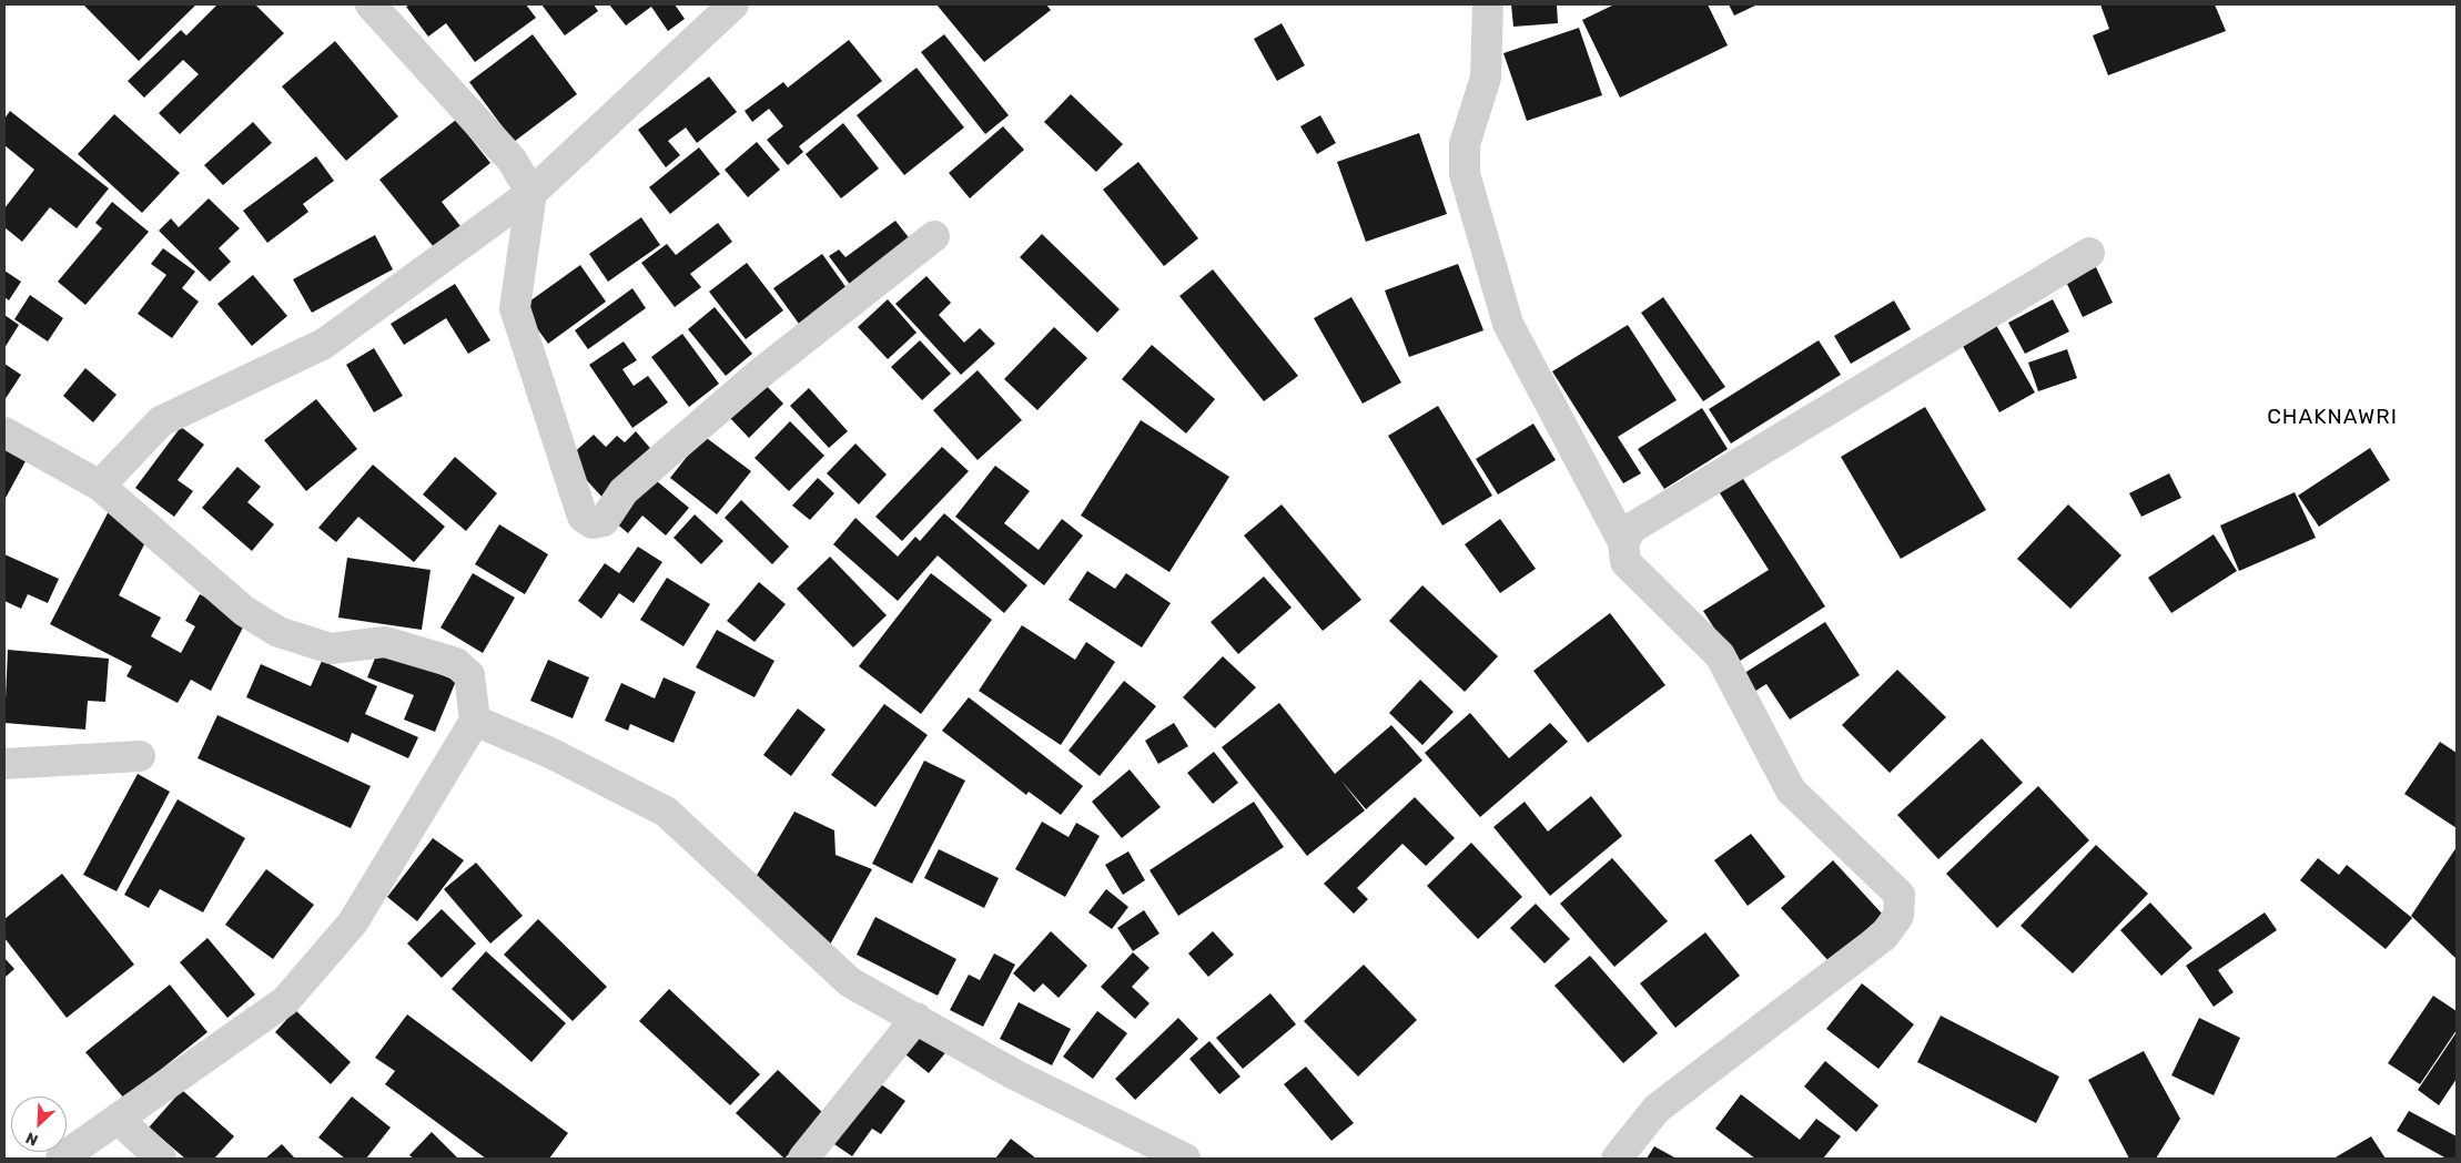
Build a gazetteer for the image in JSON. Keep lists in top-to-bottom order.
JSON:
{
  "districts": ["CHAKNAWRI"],
  "north": "bottom left"
}
